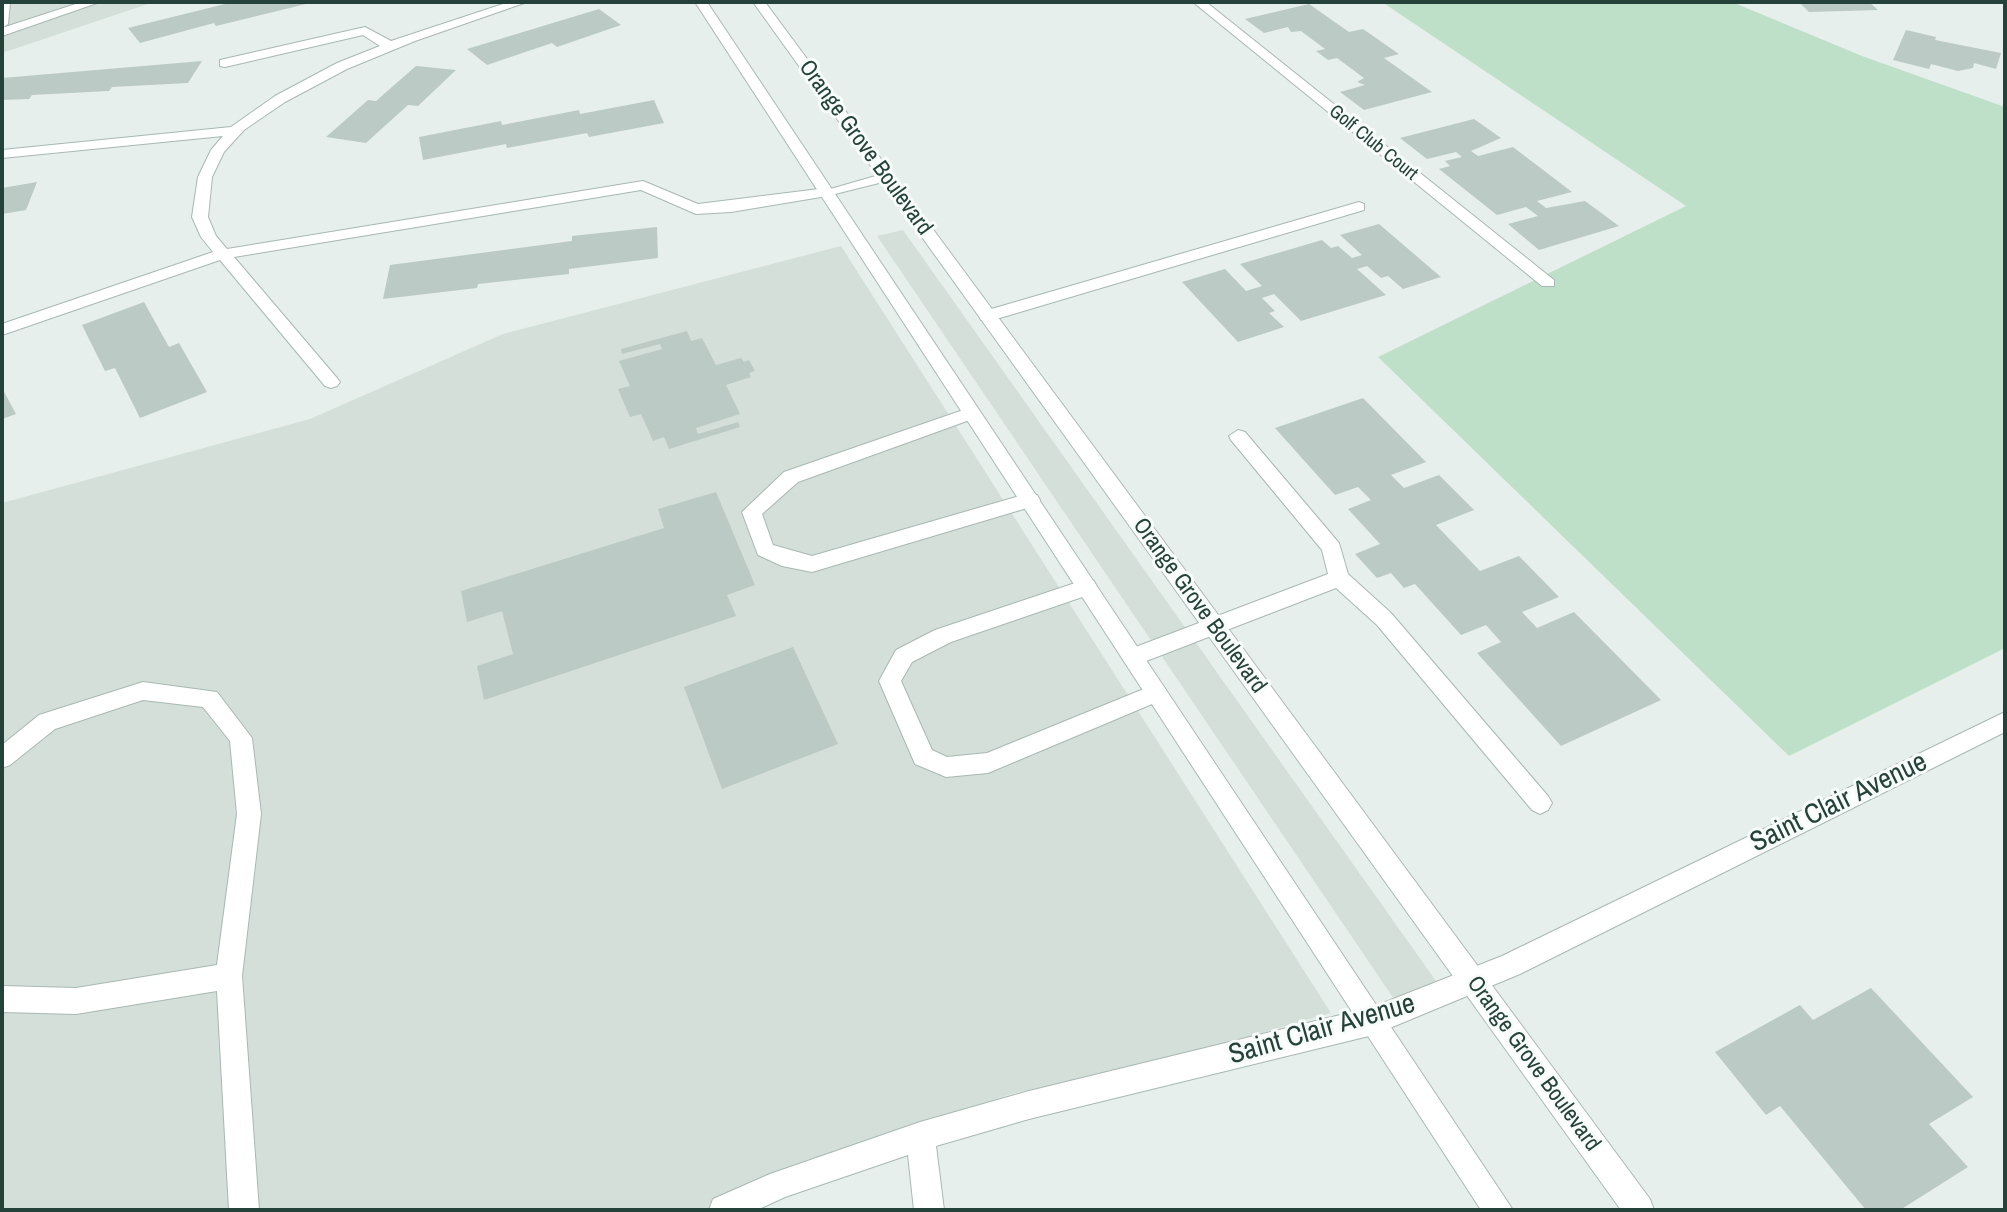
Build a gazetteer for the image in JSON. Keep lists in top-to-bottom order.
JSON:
{
  "streets": {
    "street": ["Golf Club Court", "Orange Grove Boulevard", "Saint Clair Avenue"]
  },
  "crossings": [
    ["Orange Grove Boulevard", "Saint Clair Avenue"]
  ]
}
